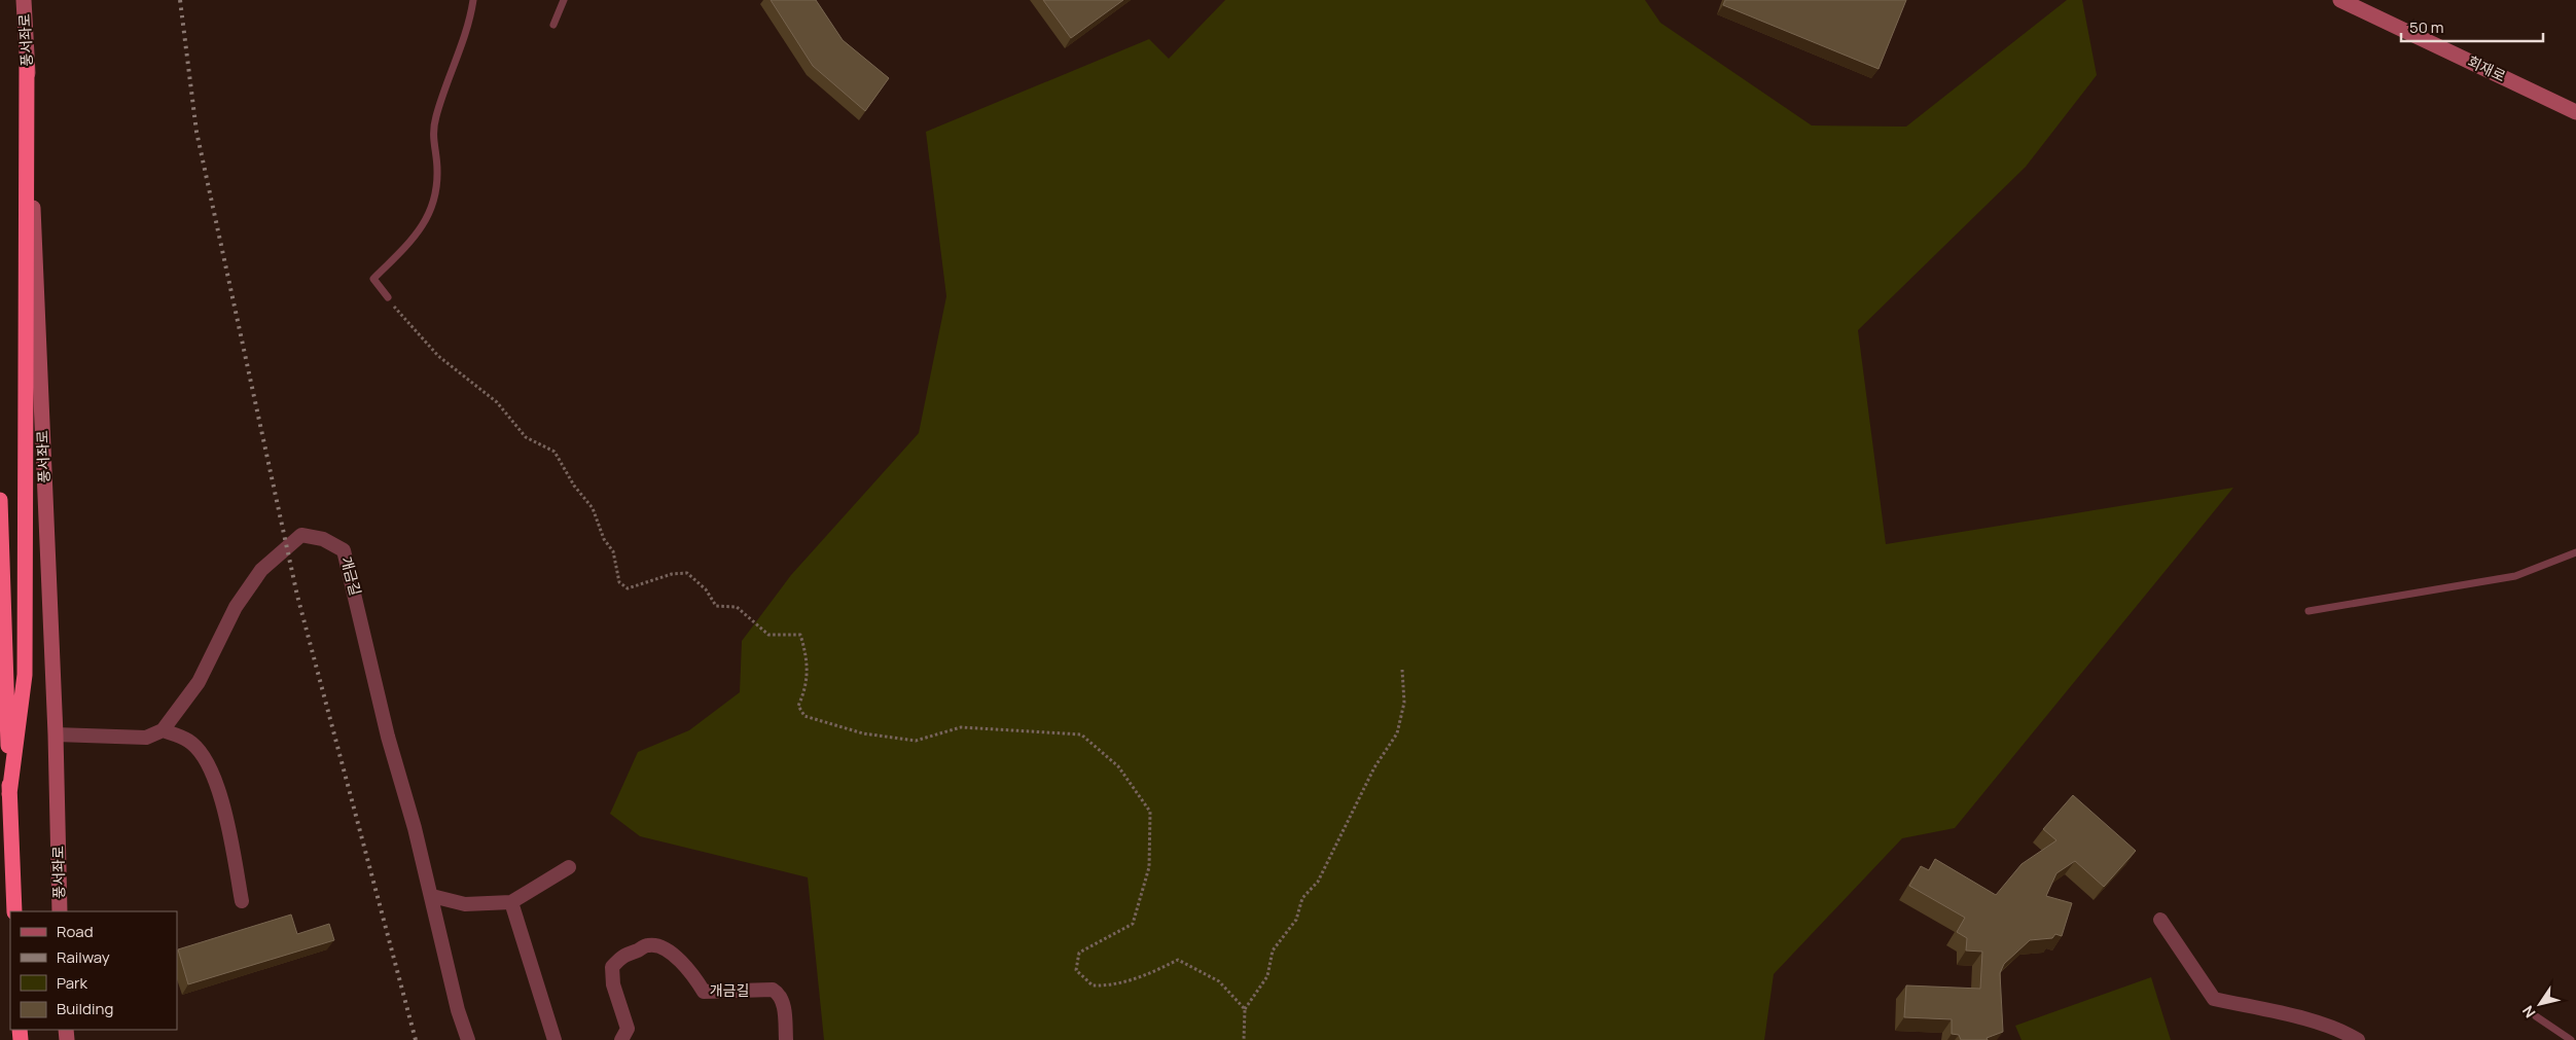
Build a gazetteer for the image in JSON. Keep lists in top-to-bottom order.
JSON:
{
  "streets": {
    "street": ["풍서좌로", "회재로", "개금길"]
  },
  "legend": [
    "Road",
    "Railway",
    "Park",
    "Building"
  ],
  "scale_bar": "50 m",
  "north": "bottom left"
}
